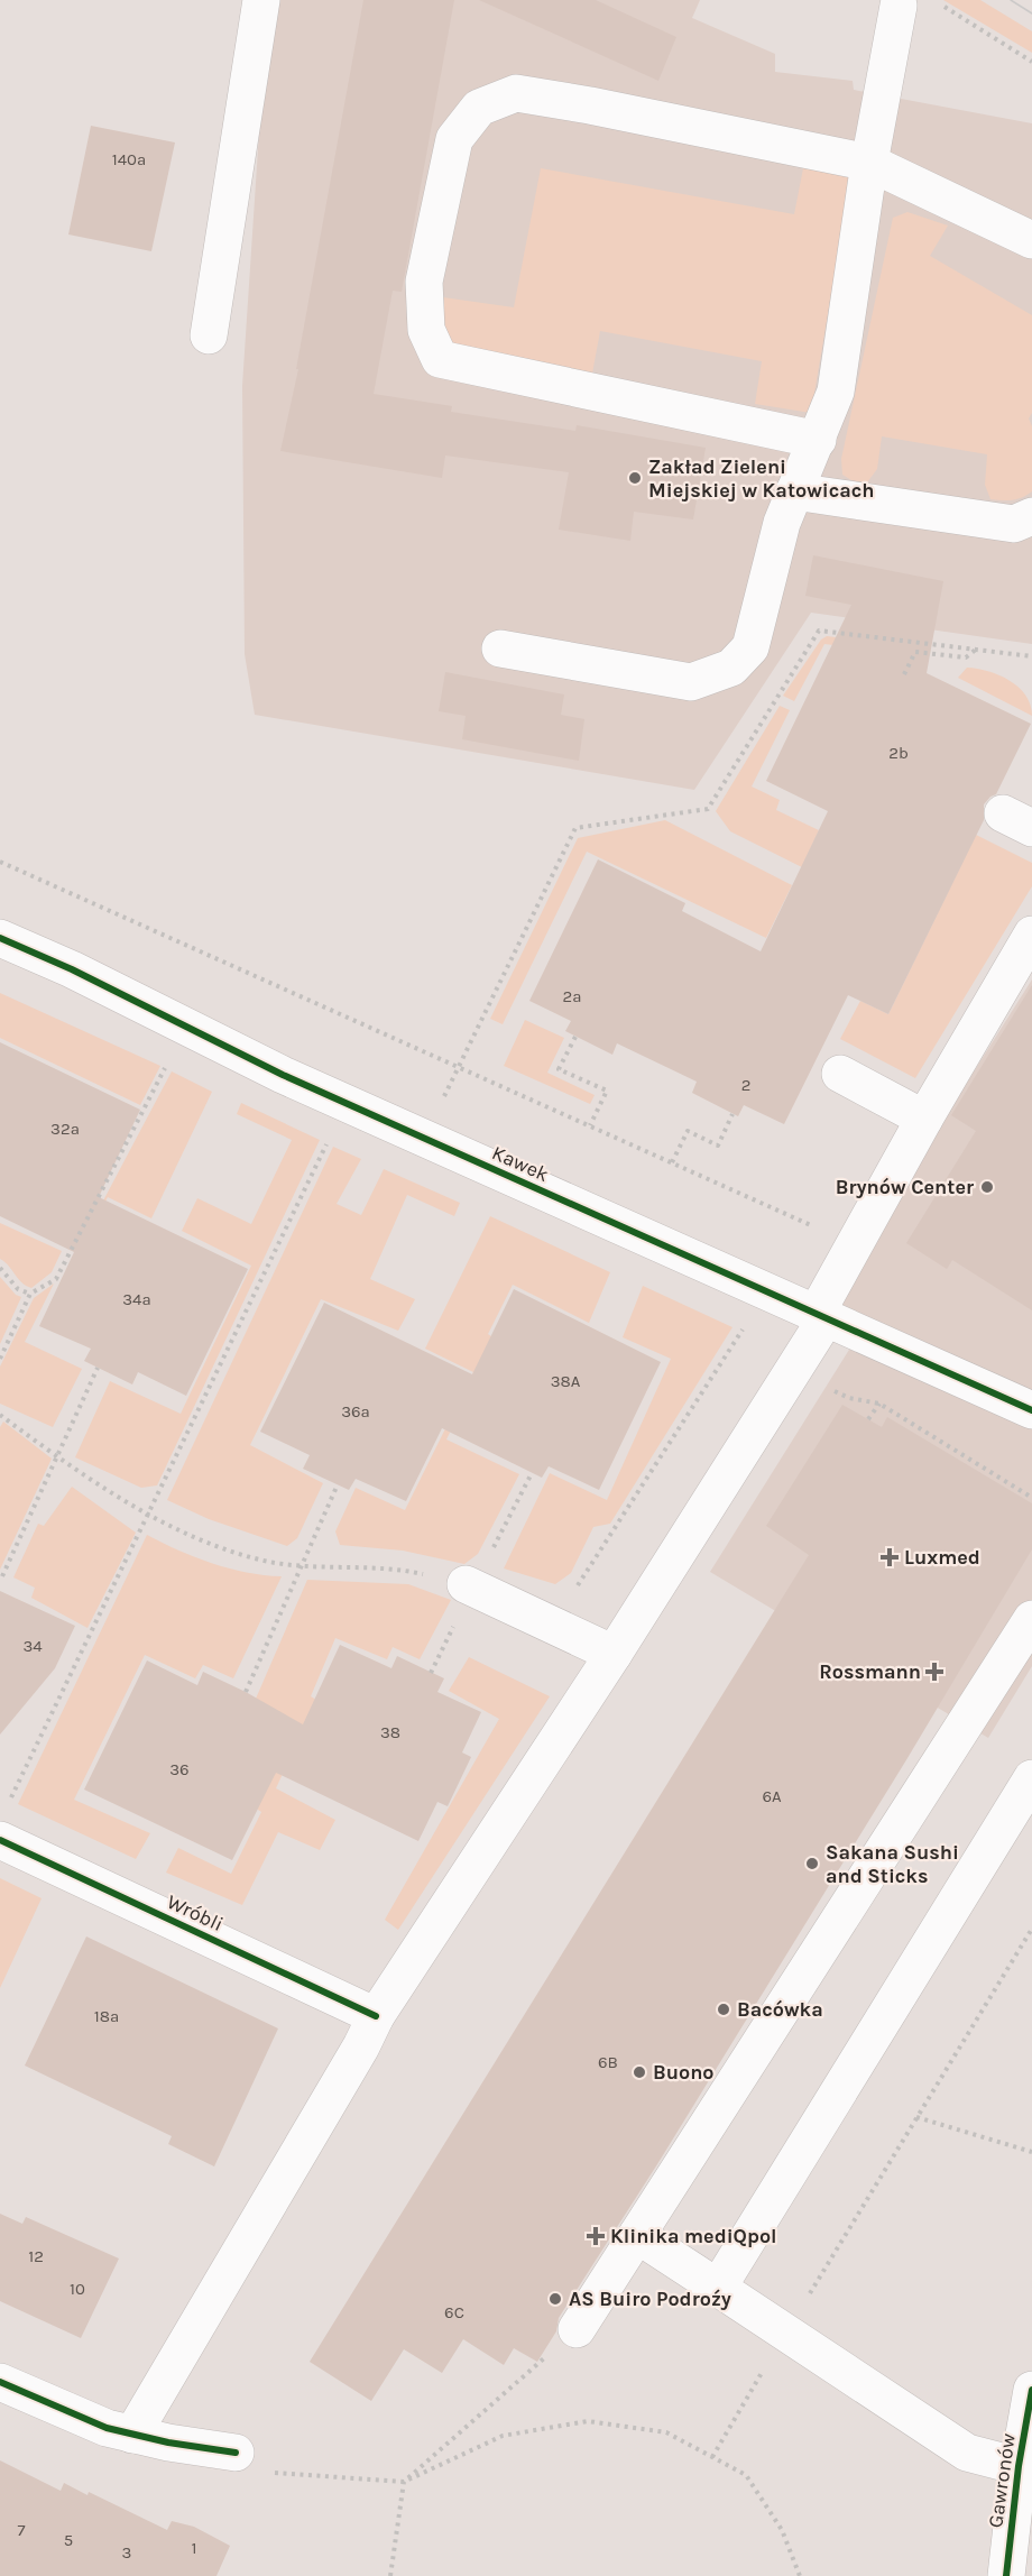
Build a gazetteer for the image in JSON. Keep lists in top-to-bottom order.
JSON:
{
  "streets": {
    "street": ["Kawek", "Wróbli", "Gawronów"]
  },
  "places": {
    "other": [
      "Zakład Zieleni Miejskiej w Katowicach",
      "Brynów Center",
      "Sakana Sushi and Sticks",
      "Bacówka",
      "Buono",
      "AS Buiro Podroźy"
    ],
    "health": ["Luxmed", "Rossmann", "Klinika mediQpol"]
  },
  "house_numbers": [
    "140a",
    "2b",
    "2a",
    "2",
    "32a",
    "34a",
    "38A",
    "36a",
    "34",
    "38",
    "36",
    "6A",
    "18a",
    "6B",
    "12",
    "10",
    "6C",
    "7",
    "5",
    "1",
    "3"
  ]
}
